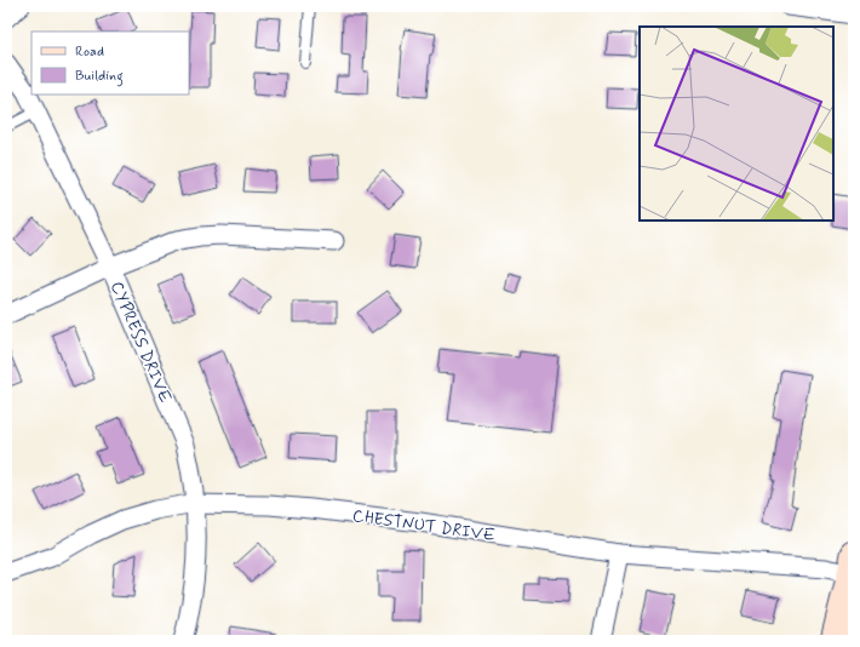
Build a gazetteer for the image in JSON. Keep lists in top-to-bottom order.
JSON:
{
  "streets": {
    "street": ["CYPRESS DRIVE", "CHESTNUT DRIVE"]
  },
  "crossings": [
    ["CYPRESS DRIVE", "CHESTNUT DRIVE"]
  ],
  "legend": ["Road", "Building"]
}
